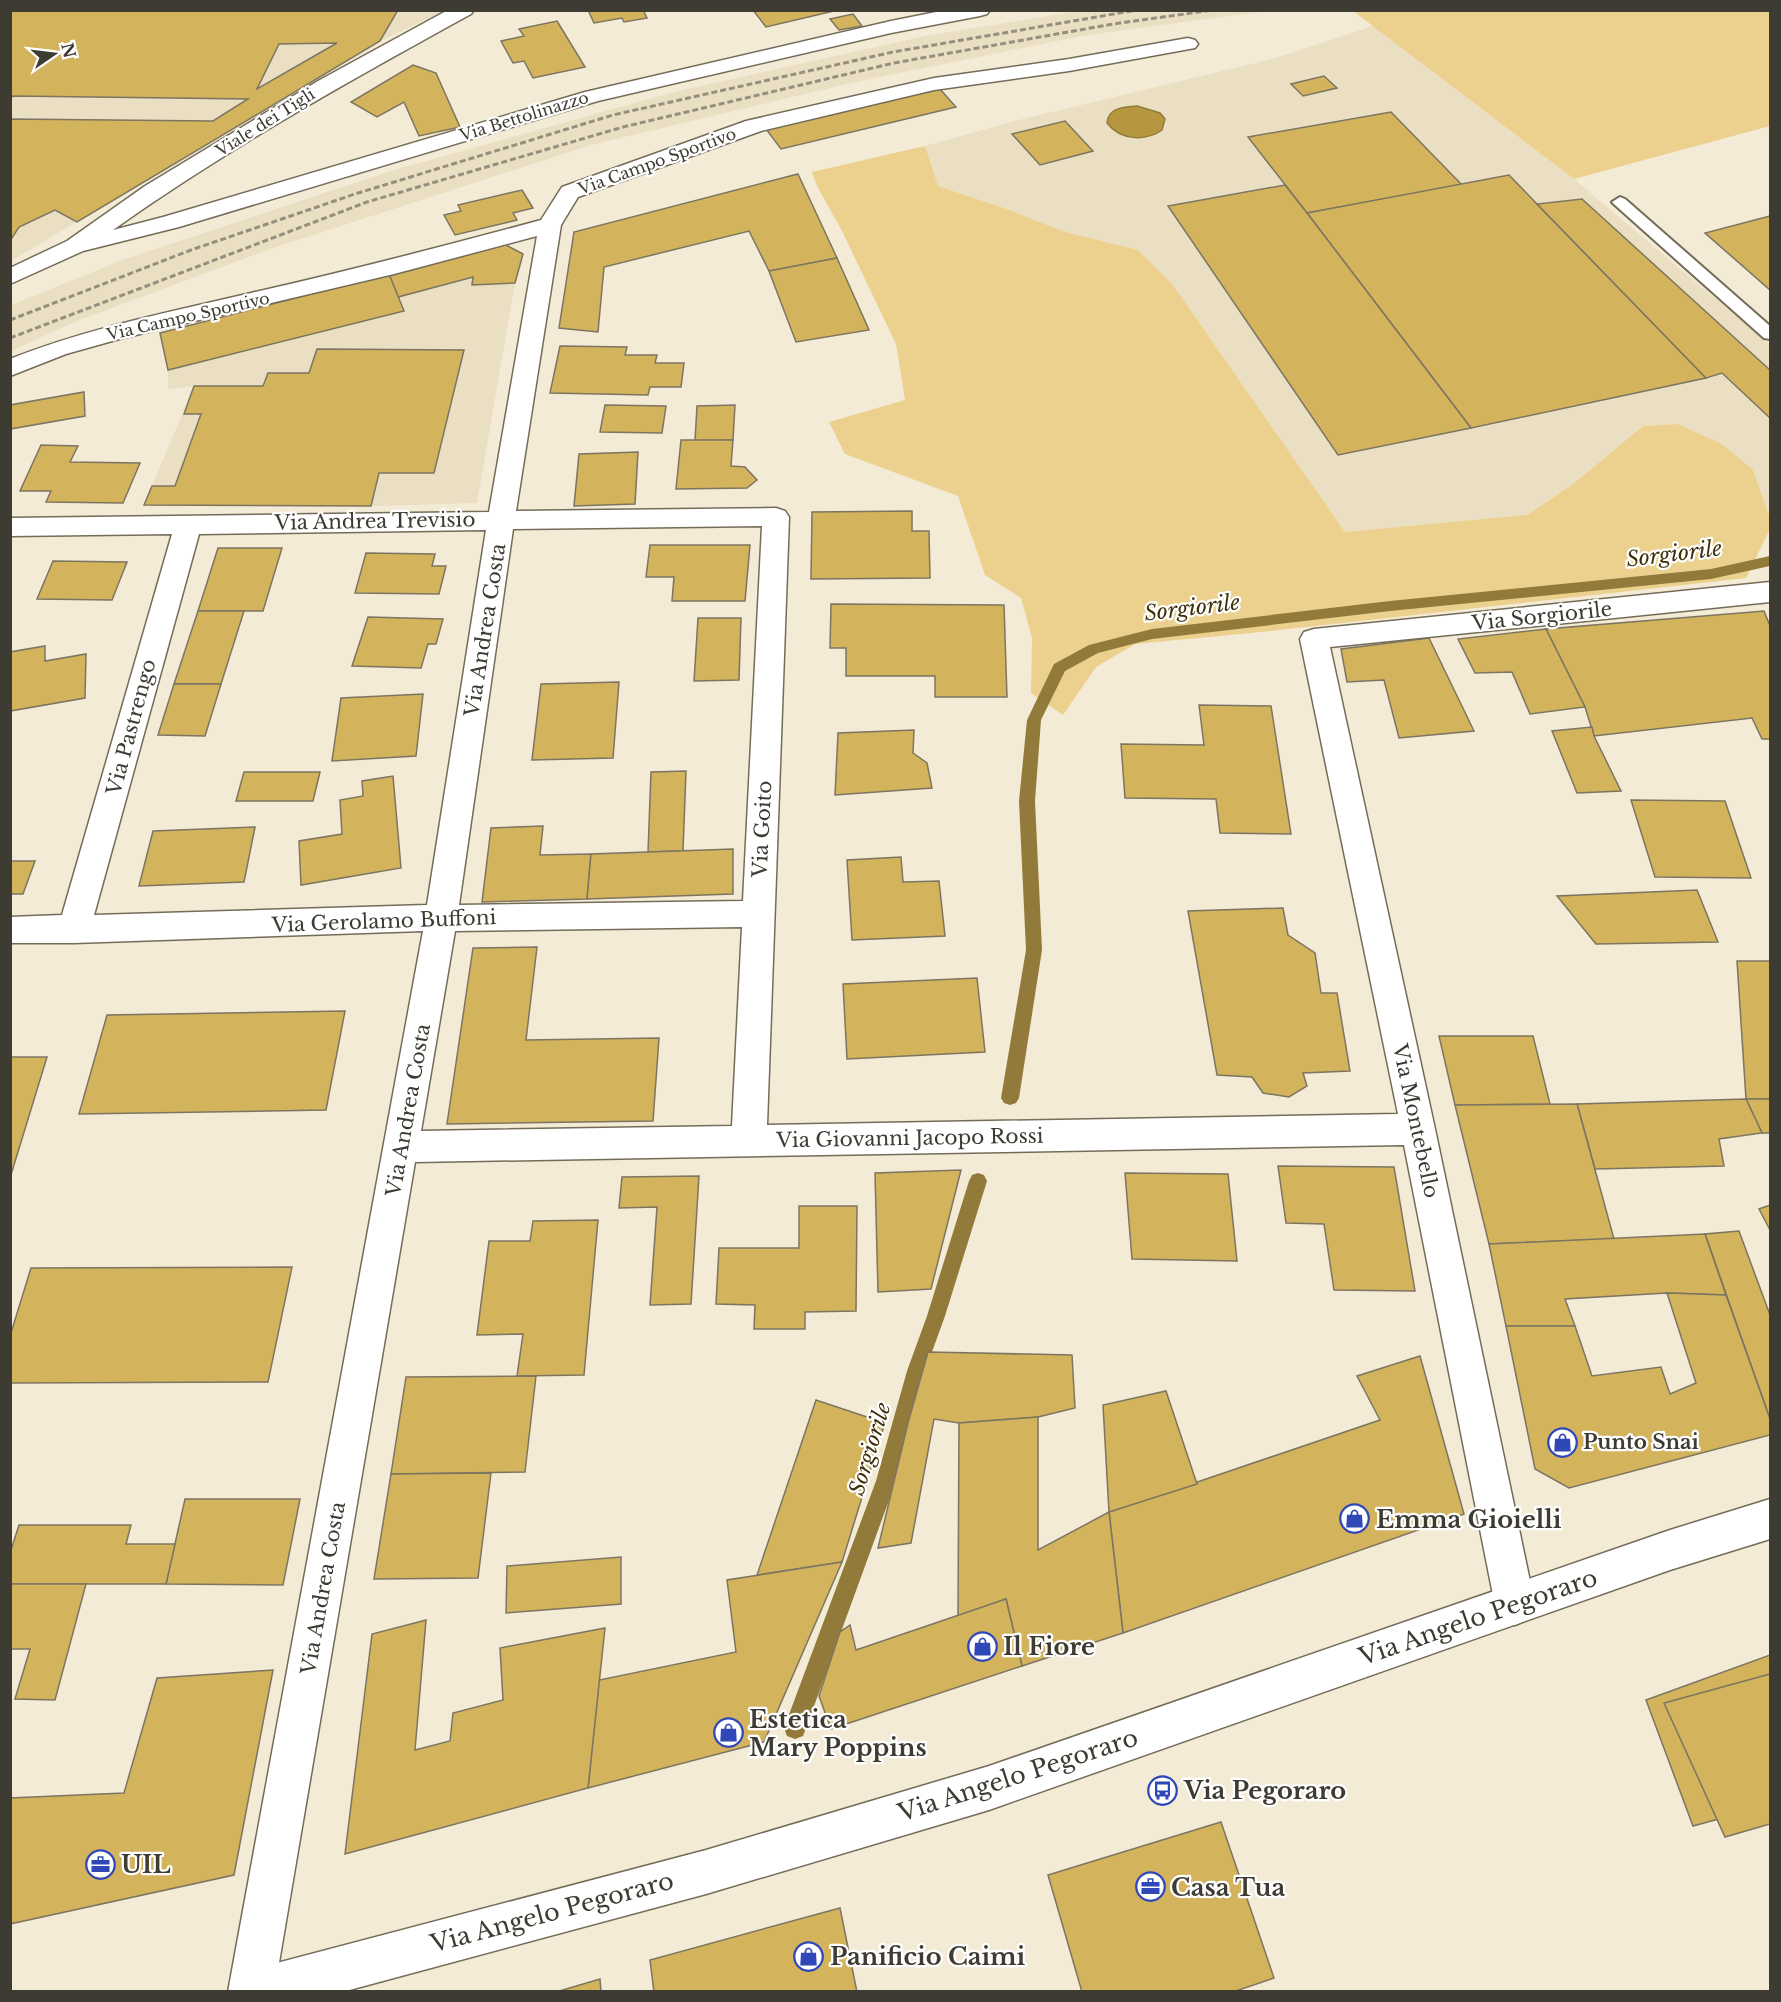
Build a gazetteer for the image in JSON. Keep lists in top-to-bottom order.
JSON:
{
  "streets": {
    "street": [
      "Via Bettolinazzo",
      "Viale dei Tigli",
      "Via Campo Sportivo",
      "Via Andrea Trevisio",
      "Via Sorgiorile",
      "Via Andrea Costa",
      "Via Pastrengo",
      "Via Goito",
      "Via Gerolamo Buffoni",
      "Via Montebello",
      "Via Giovanni Jacopo Rossi",
      "Via Angelo Pegoraro"
    ]
  },
  "crossings": [
    ["Via Bettolinazzo", "Viale dei Tigli"],
    ["Via Campo Sportivo", "Via Andrea Costa"],
    ["Via Andrea Trevisio", "Via Andrea Costa"],
    ["Via Andrea Trevisio", "Via Pastrengo"],
    ["Via Andrea Trevisio", "Via Goito"],
    ["Via Sorgiorile", "Via Montebello"],
    ["Via Andrea Costa", "Via Gerolamo Buffoni"],
    ["Via Andrea Costa", "Via Giovanni Jacopo Rossi"],
    ["Via Andrea Costa", "Via Angelo Pegoraro"],
    ["Via Pastrengo", "Via Gerolamo Buffoni"],
    ["Via Goito", "Via Gerolamo Buffoni"],
    ["Via Goito", "Via Giovanni Jacopo Rossi"],
    ["Via Montebello", "Via Giovanni Jacopo Rossi"],
    ["Via Montebello", "Via Angelo Pegoraro"]
  ],
  "water": ["Sorgiorile"],
  "places": {
    "shop": [
      "Punto Snai",
      "Emma Gioielli",
      "Il Fiore",
      "Estetica Mary Poppins",
      "Panificio Caimi"
    ],
    "bus stop": ["Via Pegoraro"],
    "office": ["UIL", "Casa Tua"]
  },
  "north": "right"
}
